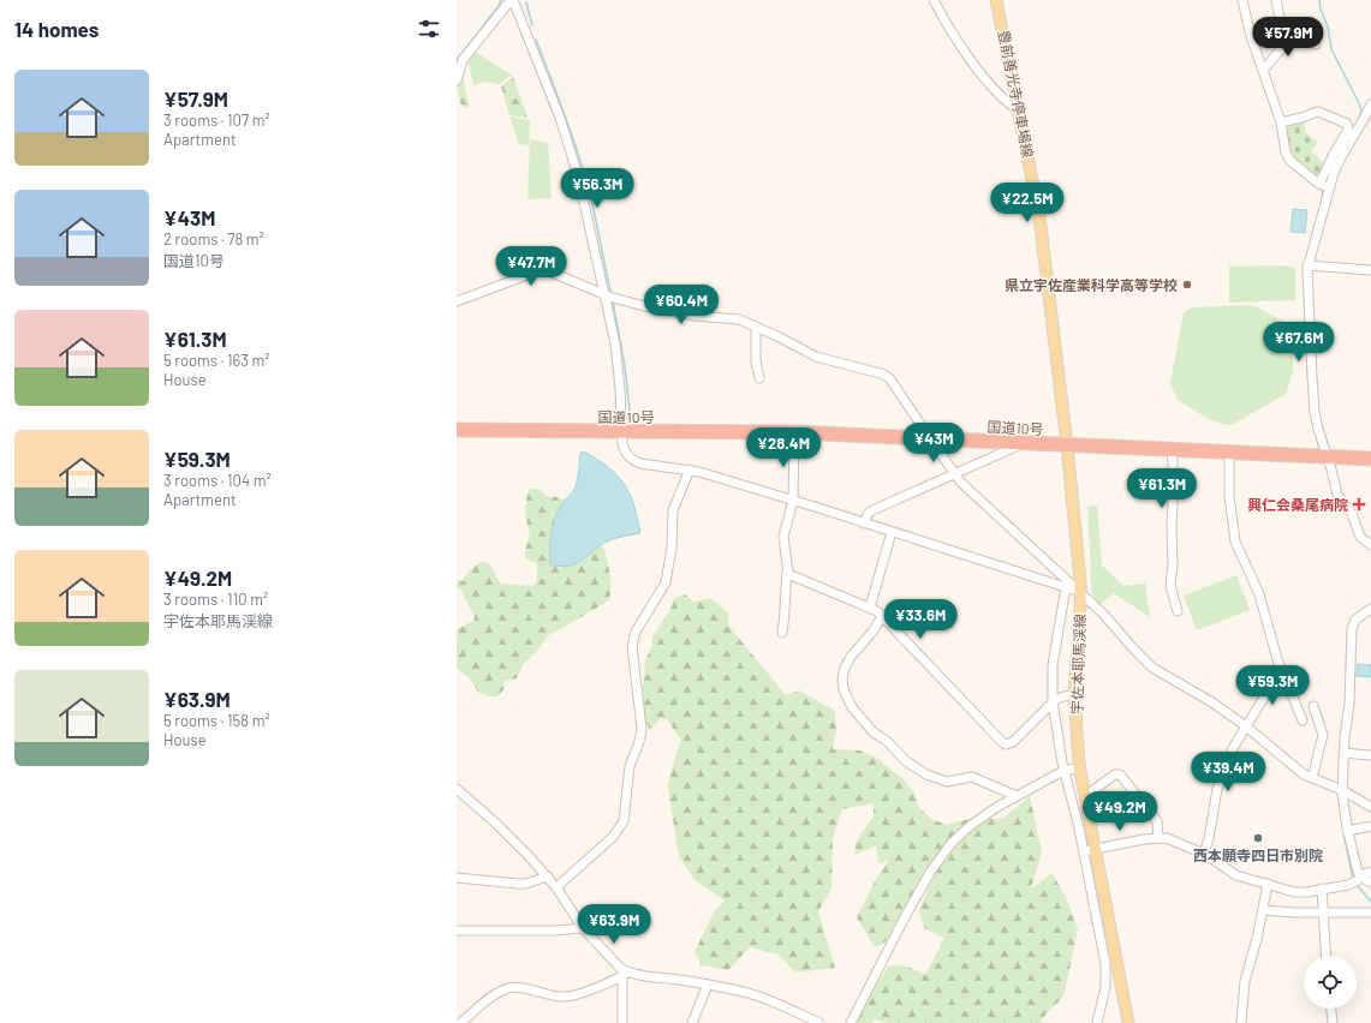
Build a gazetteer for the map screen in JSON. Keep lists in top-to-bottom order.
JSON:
{
  "streets": {
    "highway": ["国道10号"],
    "main road": ["豊前善光寺停車場線", "宇佐本耶馬渓線"]
  },
  "crossings": [
    ["豊前善光寺停車場線", "国道10号"],
    ["豊前善光寺停車場線", "宇佐本耶馬渓線"],
    ["国道10号", "宇佐本耶馬渓線"]
  ],
  "places": {
    "other": ["県立宇佐産業科学高等学校", "西本願寺四日市別院"],
    "health": ["興仁会桑尾病院"]
  },
  "page": {
    "heading": "14 homes",
    "price": [
      "¥57.9M",
      "¥56.3M",
      "¥22.5M",
      "¥47.7M",
      "¥60.4M",
      "¥67.6M",
      "¥43M",
      "¥28.4M",
      "¥61.3M",
      "¥33.6M",
      "¥59.3M",
      "¥39.4M",
      "¥49.2M",
      "¥63.9M"
    ],
    "list": [
      {
        "name": "¥57.9M",
        "note": "3 rooms · 107 m² · Apartment"
      },
      {
        "name": "¥43M",
        "note": "2 rooms · 78 m² · 国道10号"
      },
      {
        "name": "¥61.3M",
        "note": "5 rooms · 163 m² · House"
      },
      {
        "name": "¥59.3M",
        "note": "3 rooms · 104 m² · Apartment"
      },
      {
        "name": "¥49.2M",
        "note": "3 rooms · 110 m² · 宇佐本耶馬渓線"
      },
      {
        "name": "¥63.9M",
        "note": "5 rooms · 158 m² · House"
      }
    ]
  }
}
